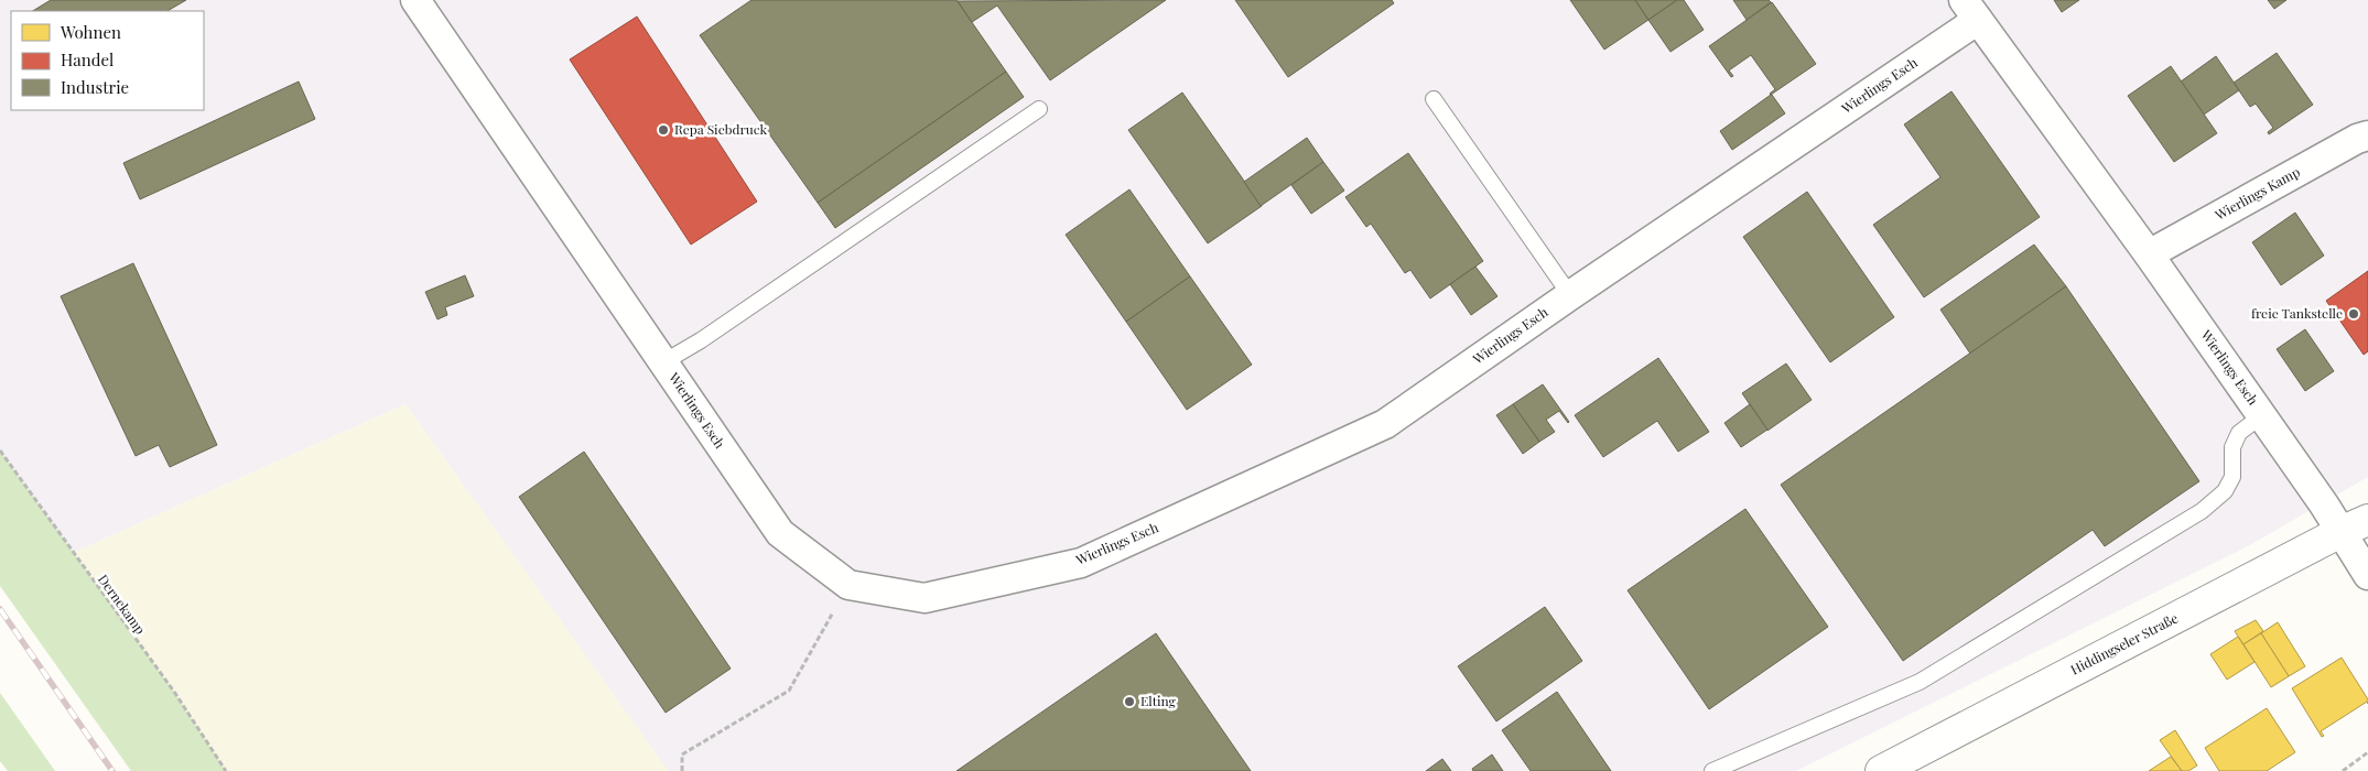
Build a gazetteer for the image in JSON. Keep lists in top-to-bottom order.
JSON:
{
  "streets": {
    "street": ["Wierlings Esch", "Wierlings Kamp", "Hiddingseler Straße"],
    "path": ["Dernekamp"]
  },
  "crossings": [
    ["Wierlings Esch", "Wierlings Kamp"],
    ["Wierlings Esch", "Hiddingseler Straße"]
  ],
  "places": ["Repa Siebdruck", "freie Tankstelle", "Elting"],
  "legend": ["Wohnen", "Handel", "Industrie"]
}
